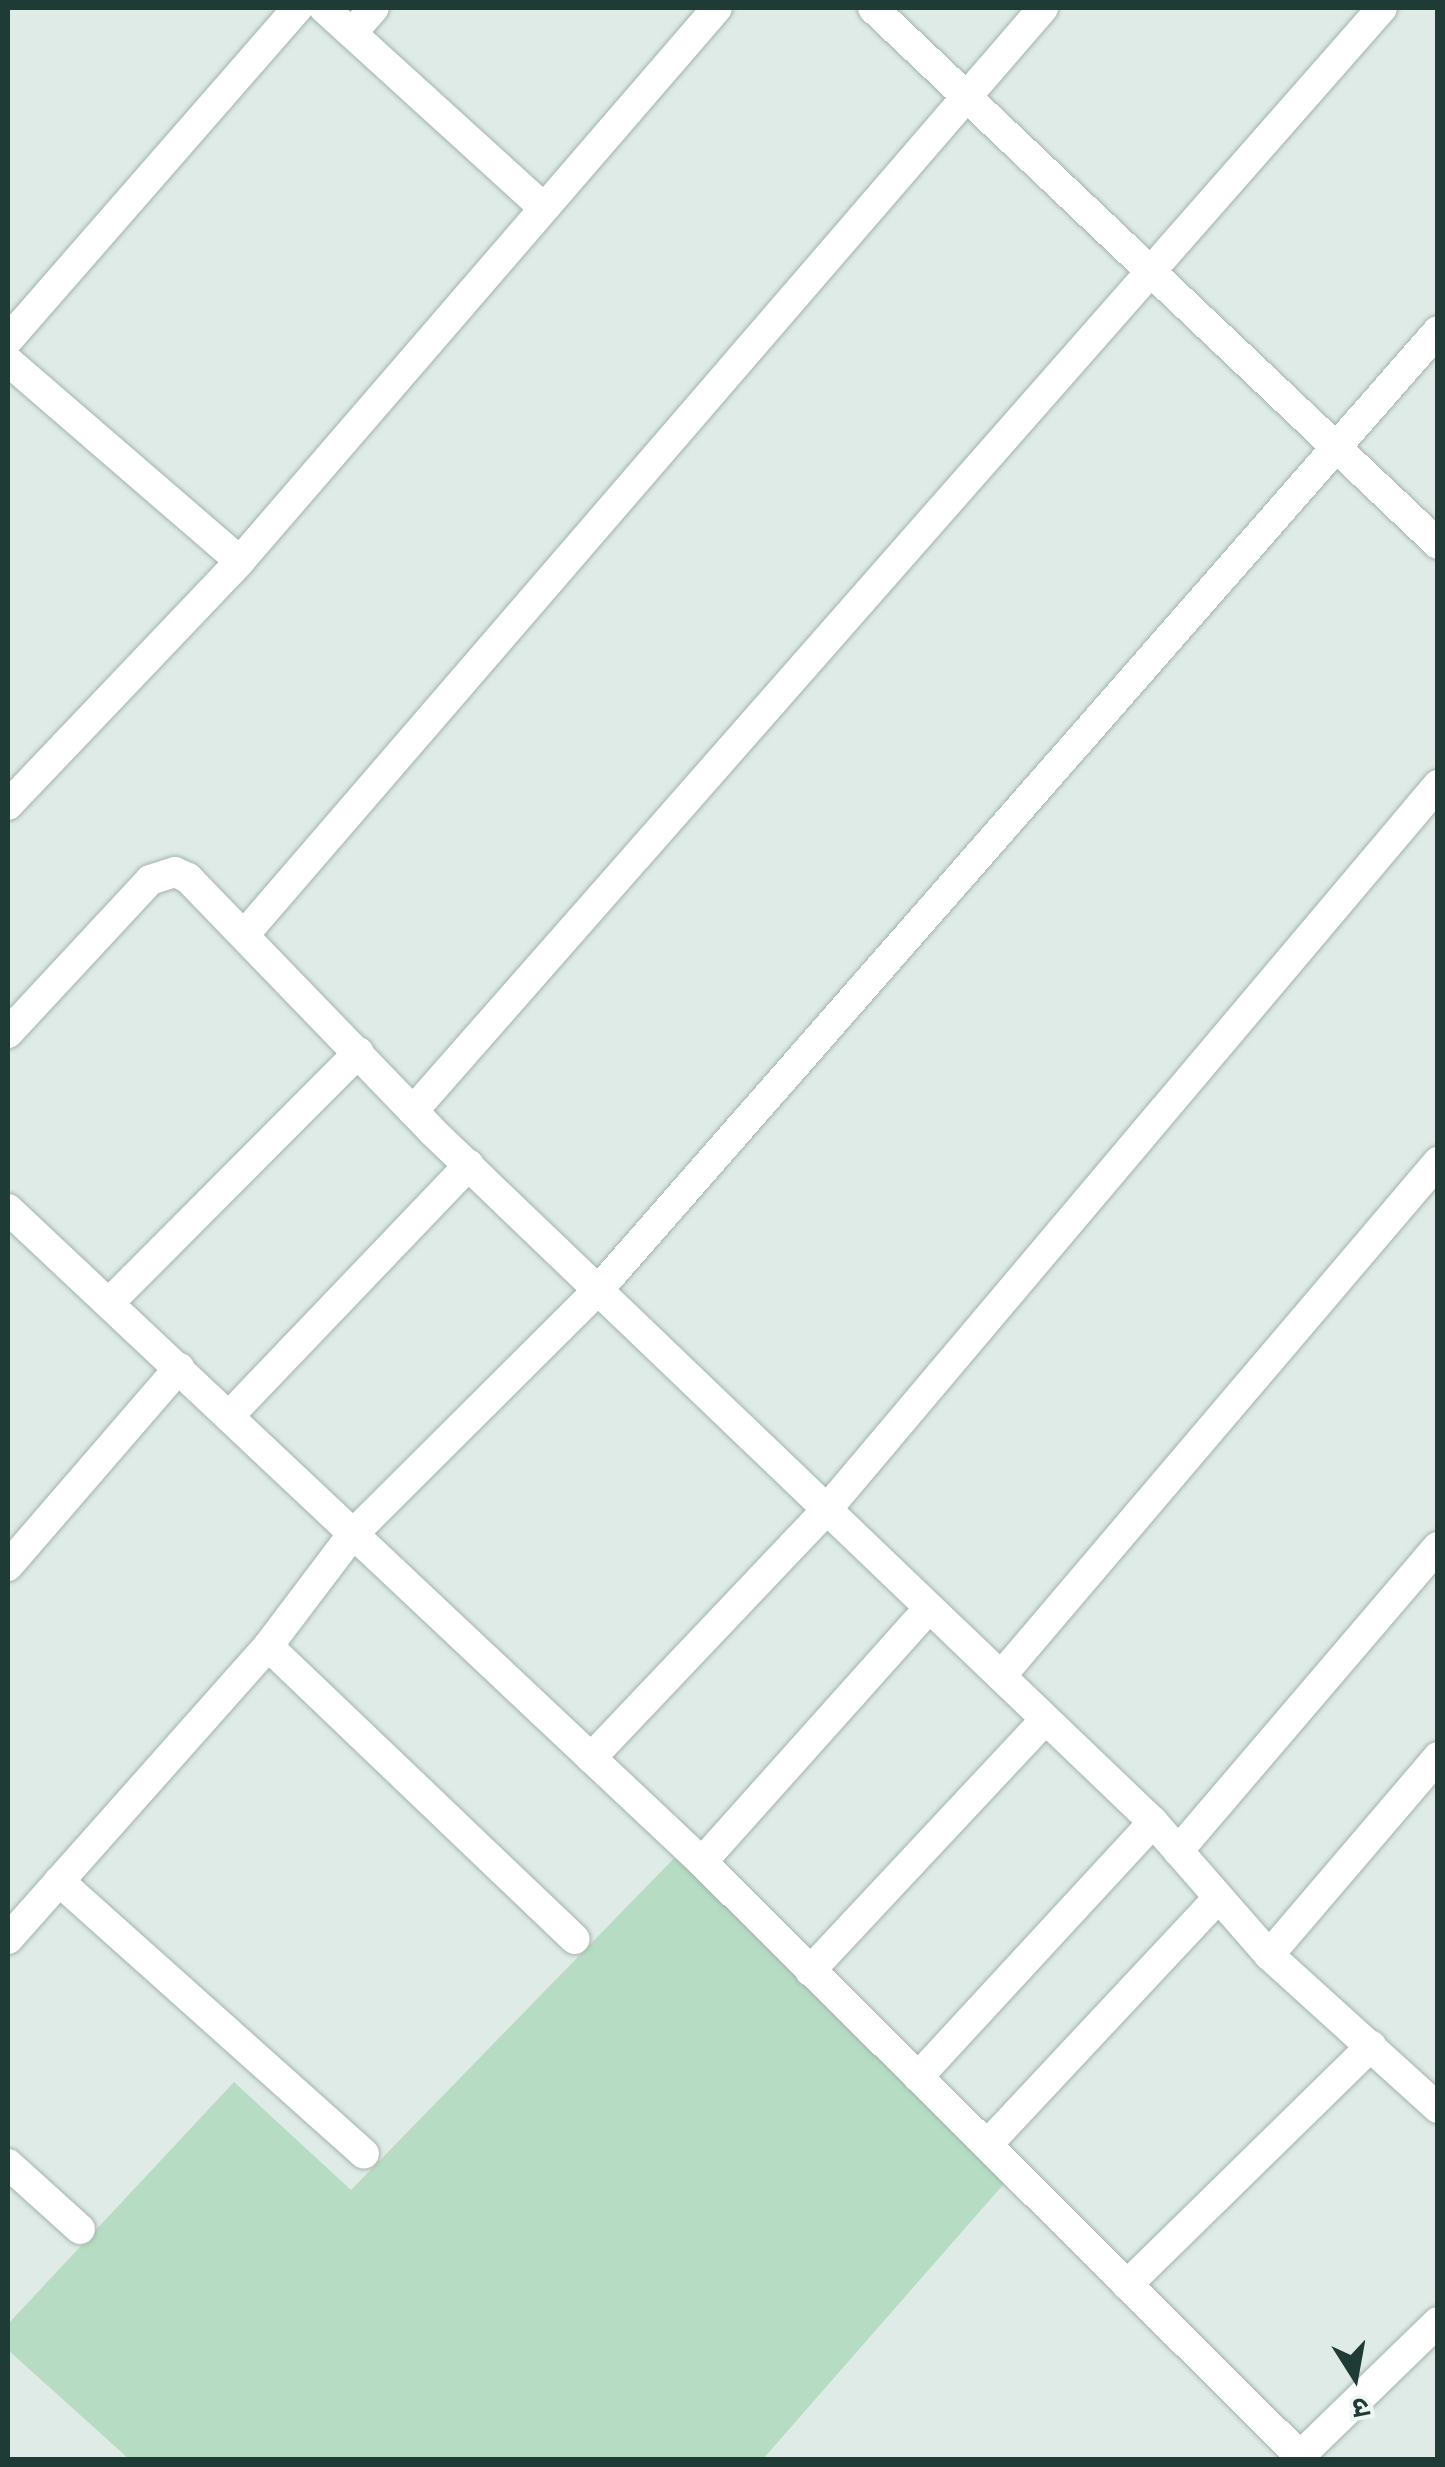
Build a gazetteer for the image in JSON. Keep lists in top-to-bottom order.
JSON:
{
  "north": "bottom"
}
